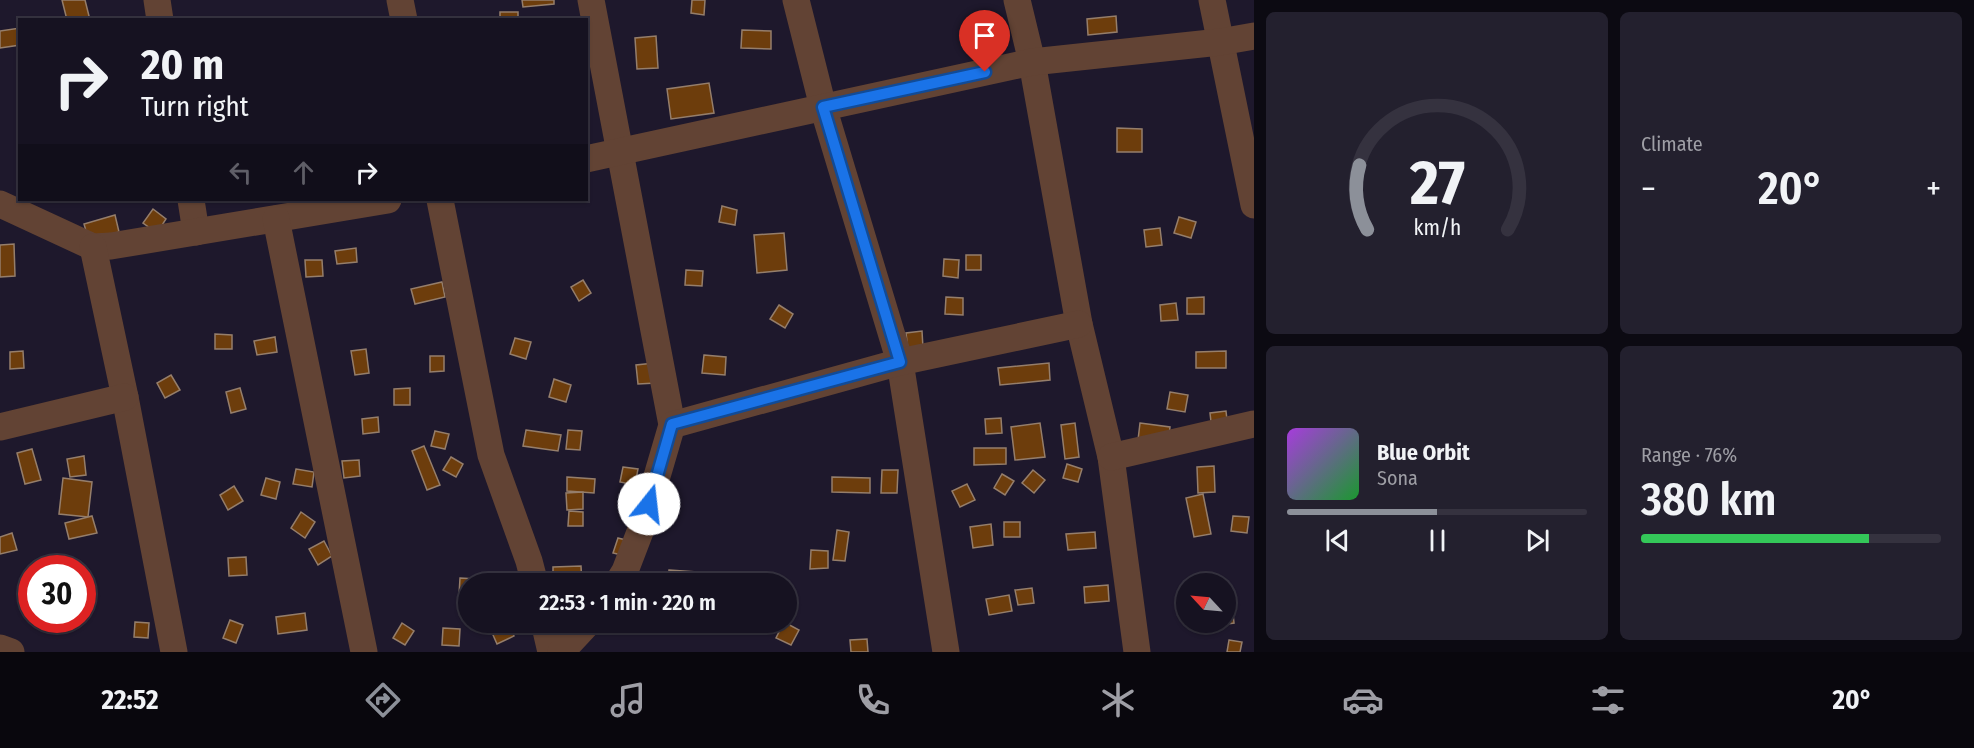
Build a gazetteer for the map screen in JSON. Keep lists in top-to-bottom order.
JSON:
{
  "north": "top left",
  "page": {
    "tile": [
      "Climate",
      ["Range · 76%", "380 km"]
    ],
    "turn": ["20 m", "Turn right"],
    "heat": ["−", "20°", "+"],
    "song": ["Blue Orbit", "Sona"],
    "limit": "30",
    "trip": "22:53 · 1 min · 220 m",
    "tabs": ["22:52", "20°"],
    "gauge": ["27", "km/h"]
  }
}
